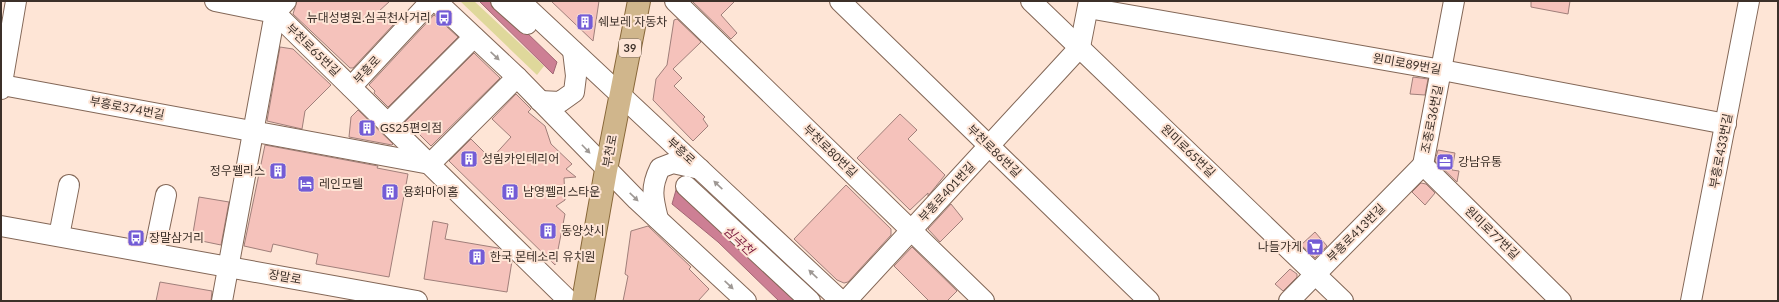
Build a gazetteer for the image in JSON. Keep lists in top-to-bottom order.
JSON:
{
  "streets": {
    "main road": ["39", "부천로"],
    "street": [
      "부천로65번길",
      "원미로89번길",
      "부흥로",
      "부흥로374번길",
      "조종로36번길",
      "부천로80번길",
      "부천로86번길",
      "원미로65번길",
      "부흥로433번길",
      "부흥로401번길",
      "부흥로413번길",
      "원미로77번길",
      "장말로"
    ]
  },
  "crossings": [
    ["부천로65번길", "부흥로"],
    ["부천로65번길", "부흥로374번길"],
    ["원미로89번길", "조종로36번길"],
    ["원미로89번길", "부흥로433번길"],
    ["부흥로", "부천로"],
    ["조종로36번길", "부흥로413번길"],
    ["조종로36번길", "원미로77번길"],
    ["부천로80번길", "부흥로401번길"],
    ["부천로86번길", "부흥로401번길"],
    ["원미로65번길", "부흥로401번길"],
    ["원미로65번길", "부흥로413번길"],
    ["부흥로413번길", "원미로77번길"]
  ],
  "water": ["심곡천"],
  "places": {
    "bus stop": ["뉴대성병원.심곡천사거리", "장말삼거리"],
    "building": [
      "쉐보레 자동차",
      "GS25편의점",
      "성림카인테리어",
      "정우펠리스",
      "용화마이홈",
      "남영펠리스타운",
      "동양샷시",
      "한국 몬테소리 유치원"
    ],
    "office": ["강남유통"],
    "hotel": ["레인모텔"],
    "supermarket": ["나들가게"]
  }
}
